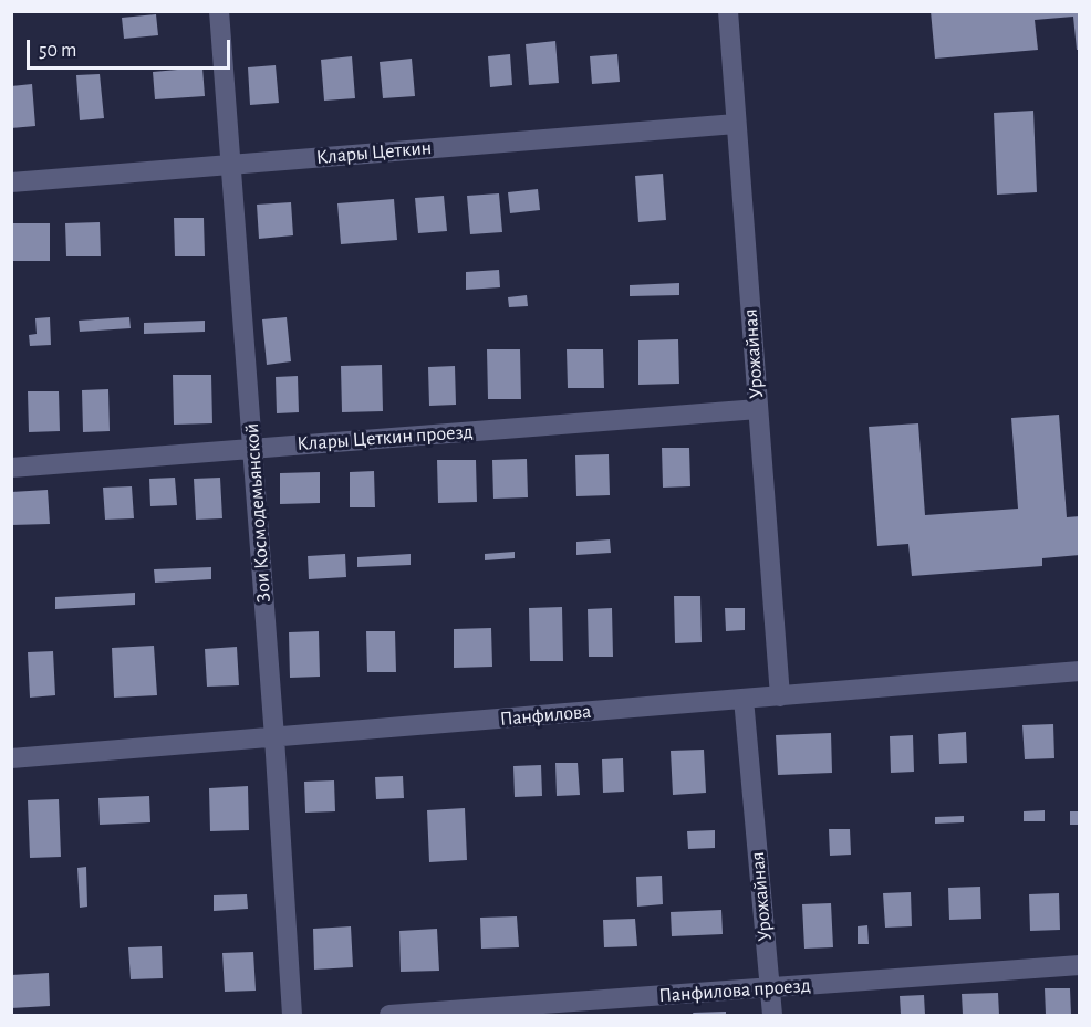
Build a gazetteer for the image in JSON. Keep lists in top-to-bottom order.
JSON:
{
  "streets": {
    "street": [
      "Клары Цеткин",
      "Урожайная",
      "Клары Цеткин проезд",
      "Зои Космодемьянской",
      "Панфилова",
      "Панфилова проезд"
    ]
  },
  "crossings": [
    ["Клары Цеткин", "Урожайная"],
    ["Клары Цеткин", "Зои Космодемьянской"],
    ["Урожайная", "Клары Цеткин проезд"],
    ["Урожайная", "Панфилова"],
    ["Урожайная", "Панфилова проезд"],
    ["Клары Цеткин проезд", "Зои Космодемьянской"],
    ["Зои Космодемьянской", "Панфилова"]
  ],
  "scale_bar": "50 m"
}
